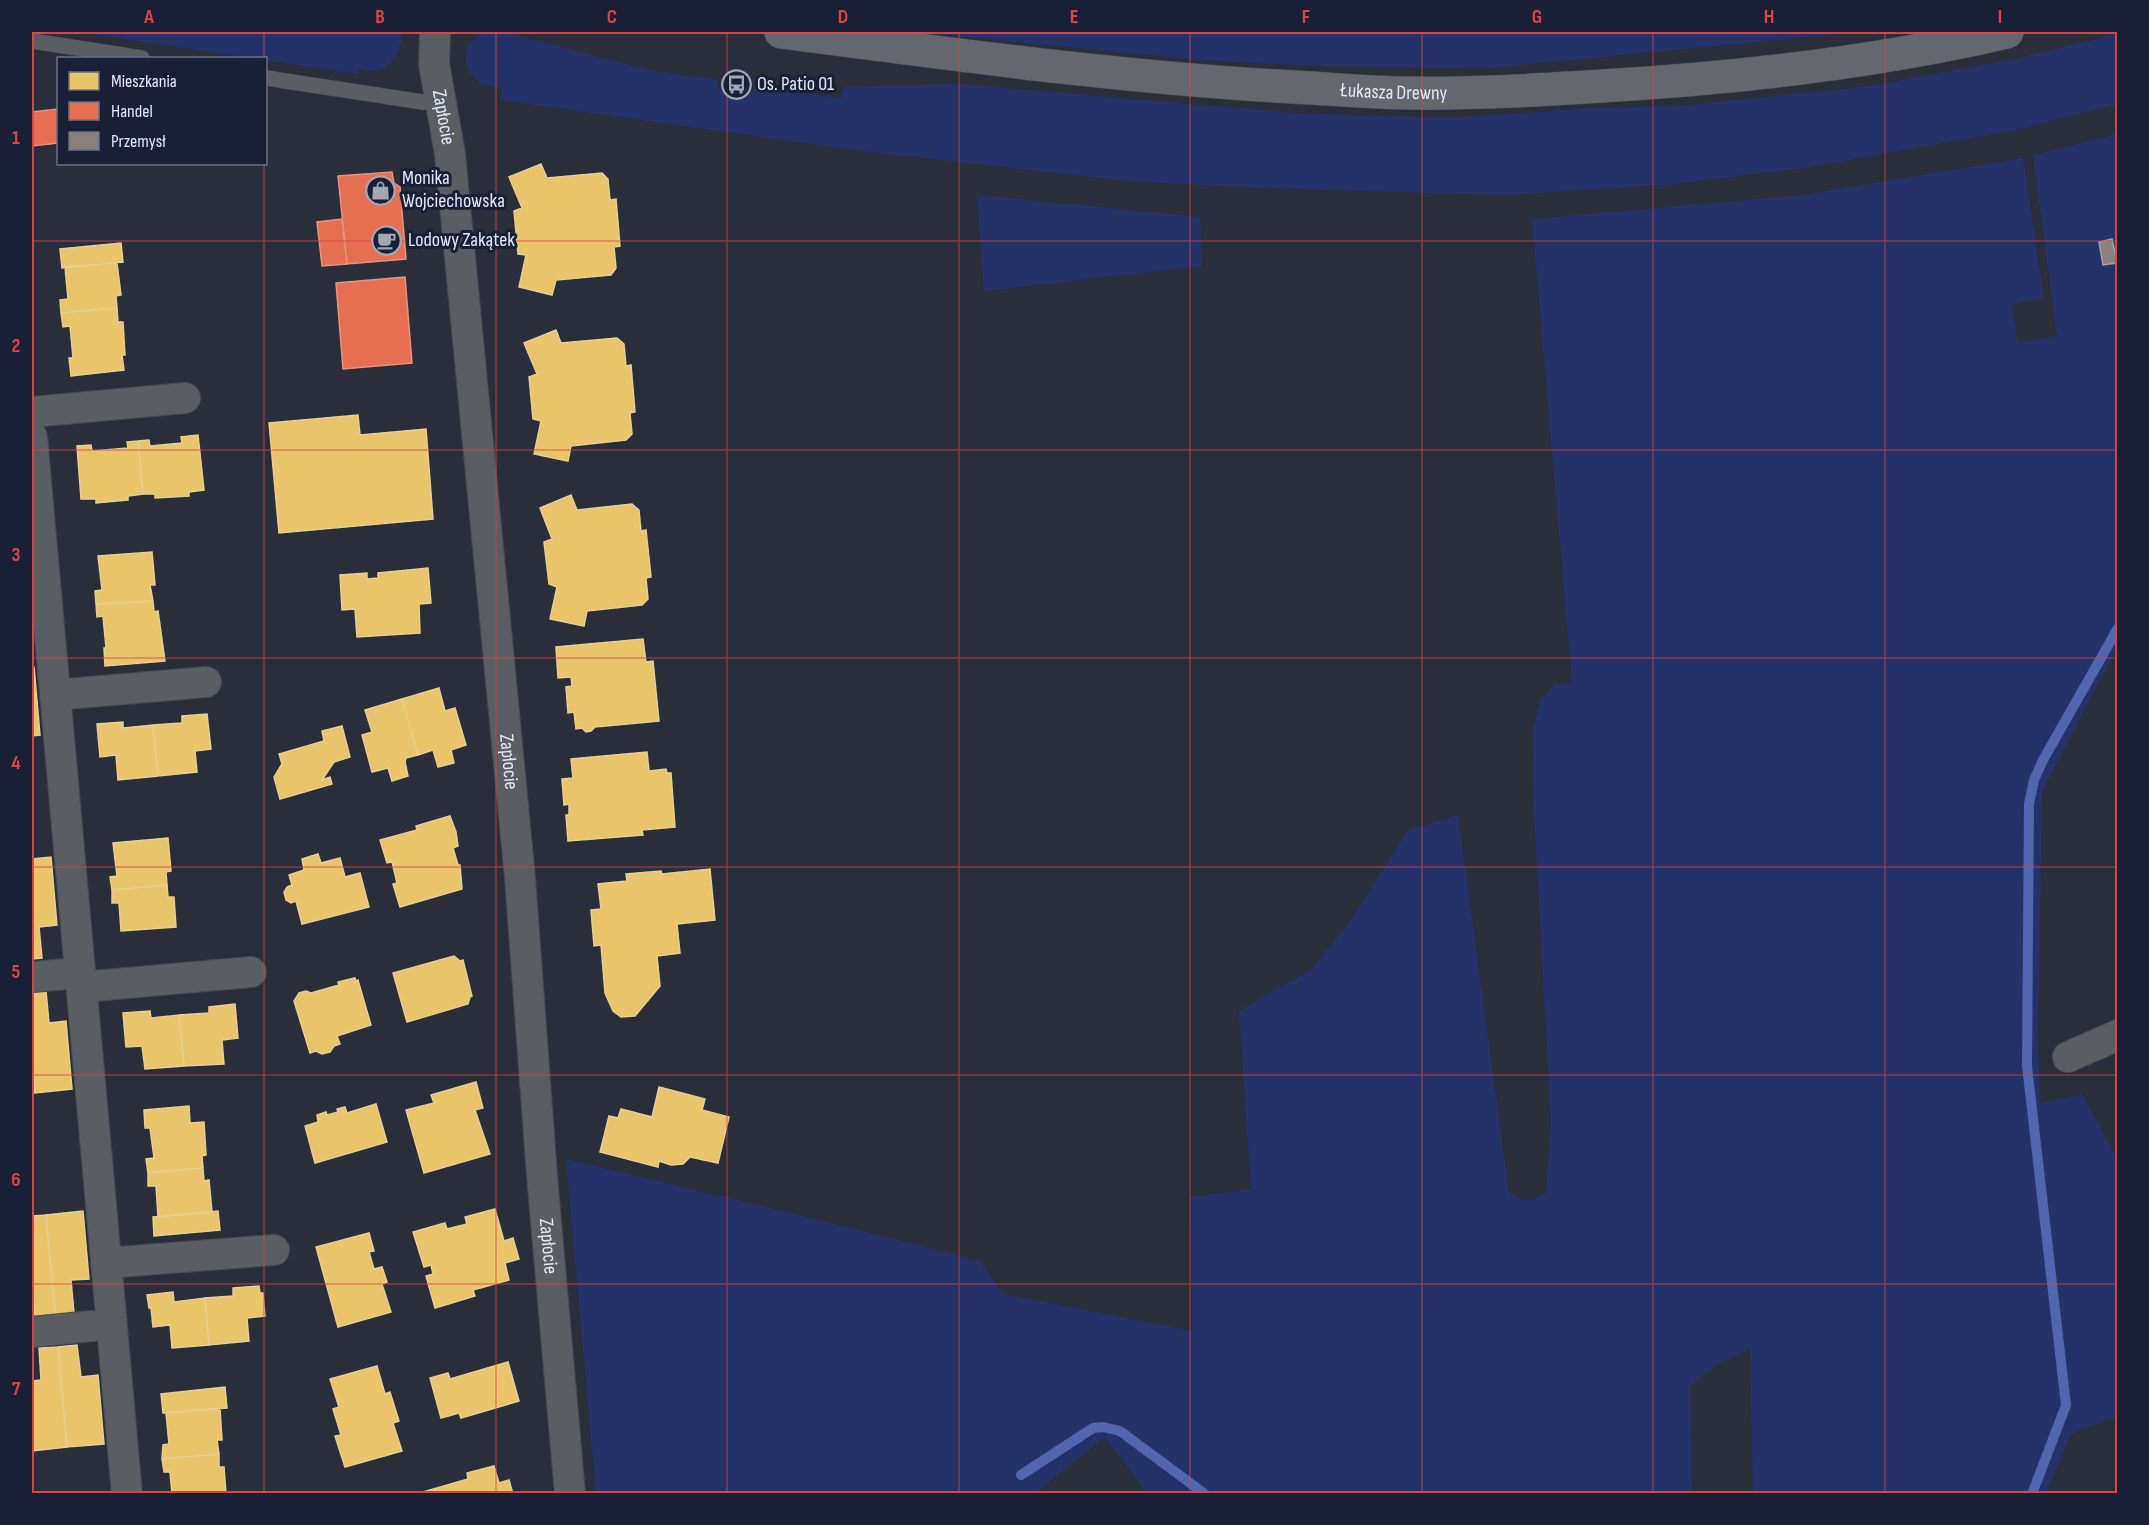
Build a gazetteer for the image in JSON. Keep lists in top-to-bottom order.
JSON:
{
  "streets": {
    "main road": ["Łukasza Drewny"],
    "street": ["Zapłocie"]
  },
  "places": {
    "bus stop": ["Os. Patio 01"],
    "shop": ["Monika Wojciechowska"],
    "cafe": ["Lodowy Zakątek"]
  },
  "legend": ["Mieszkania", "Handel", "Przemysł"],
  "grid": {
    "columns": [
      "A",
      "B",
      "C",
      "D",
      "E",
      "F",
      "G",
      "H",
      "I"
    ],
    "rows": [
      "1",
      "2",
      "3",
      "4",
      "5",
      "6",
      "7"
    ]
  }
}
